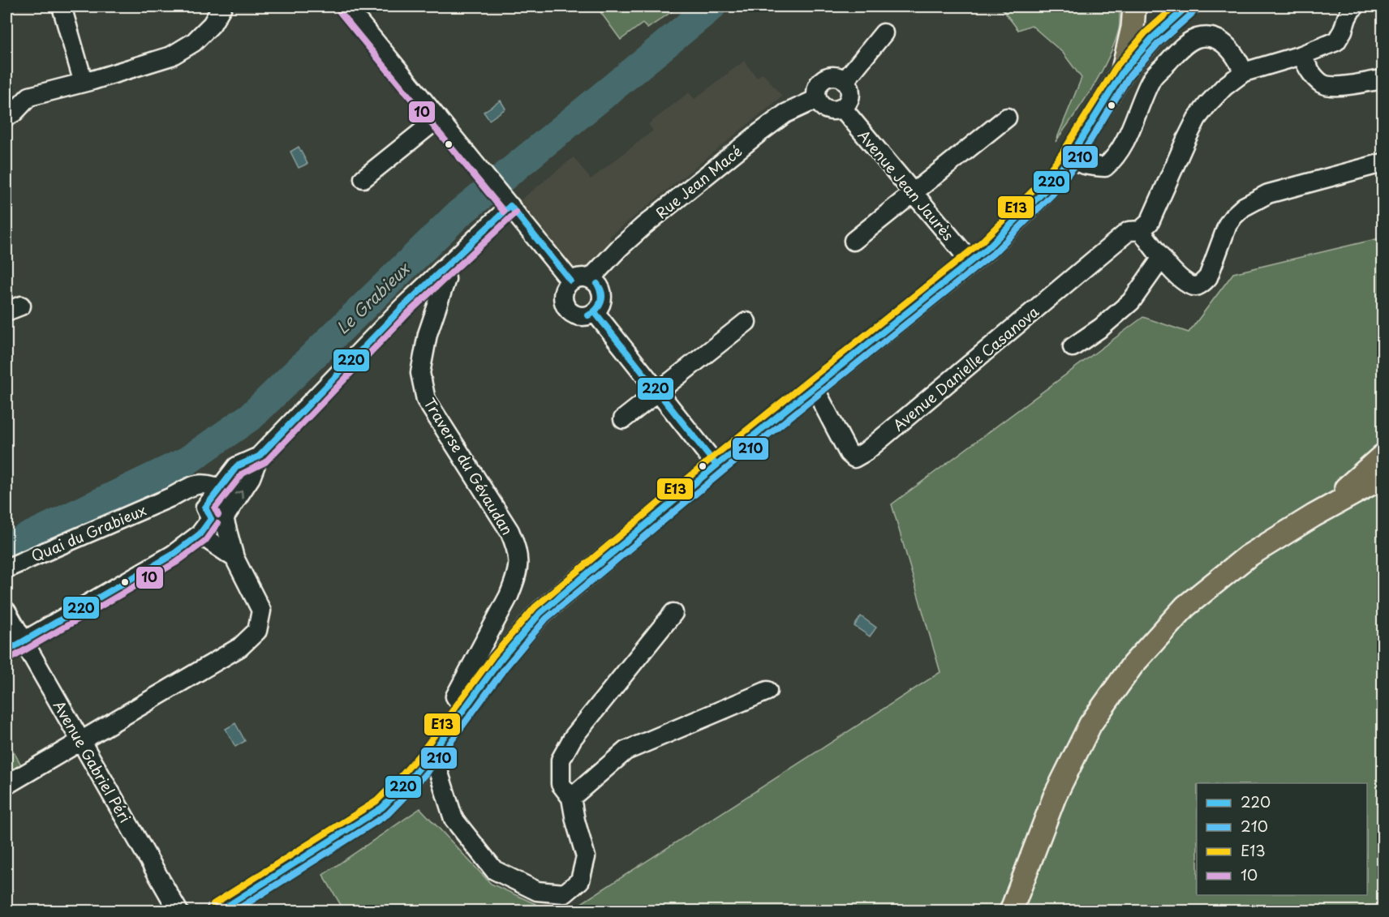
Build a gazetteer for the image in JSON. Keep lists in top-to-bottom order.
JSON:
{
  "streets": {
    "street": [
      "Rue Jean Macé",
      "Avenue Jean Jaurès",
      "Avenue Danielle Casanova",
      "Traverse du Gévaudan",
      "Quai du Grabieux",
      "Avenue Gabriel Péri"
    ]
  },
  "crossings": [
    ["Rue Jean Macé", "Avenue Jean Jaurès"]
  ],
  "water": ["Le Grabieux"],
  "lines": [
    "transit line 220",
    "transit line E13",
    "transit line 10",
    "transit line 210"
  ],
  "legend": [
    "220",
    "210",
    "E13",
    "10"
  ]
}
